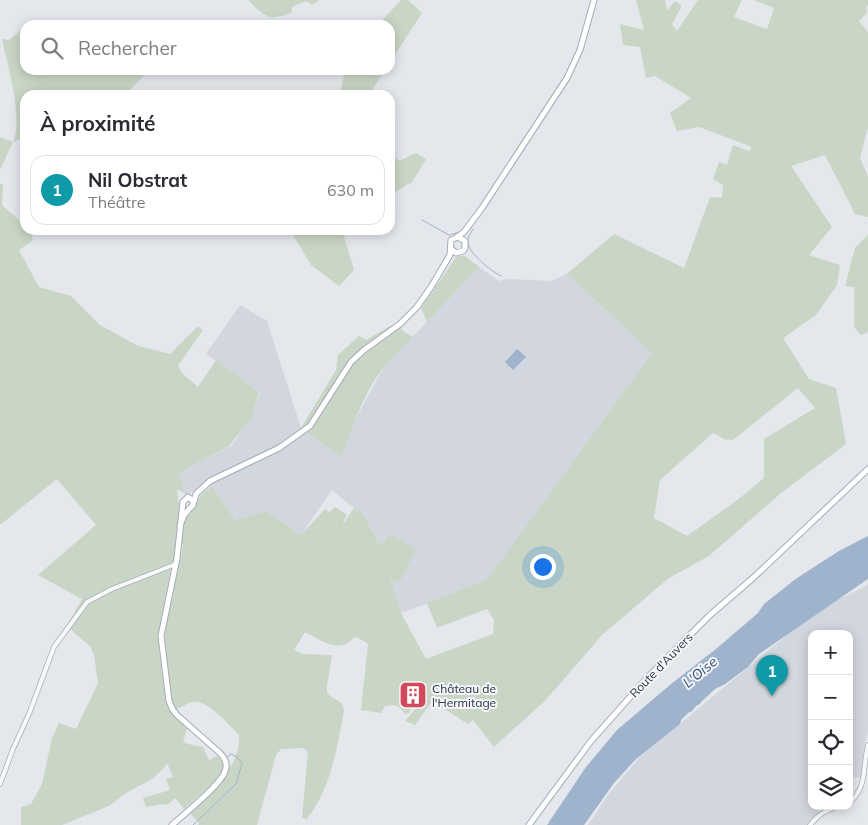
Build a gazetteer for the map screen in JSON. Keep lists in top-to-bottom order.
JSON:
{
  "streets": {
    "main road": ["Route d'Auvers"]
  },
  "water": ["L'Oise"],
  "places": {
    "building": ["Château de l'Hermitage"]
  },
  "page": {
    "search": "Rechercher",
    "heading": "À proximité",
    "list": [
      {
        "mark": "1",
        "name": "Nil Obstrat",
        "note": "Théâtre",
        "value": "630 m"
      }
    ],
    "map_buttons": ["+", "−"],
    "pins": "1"
  }
}
